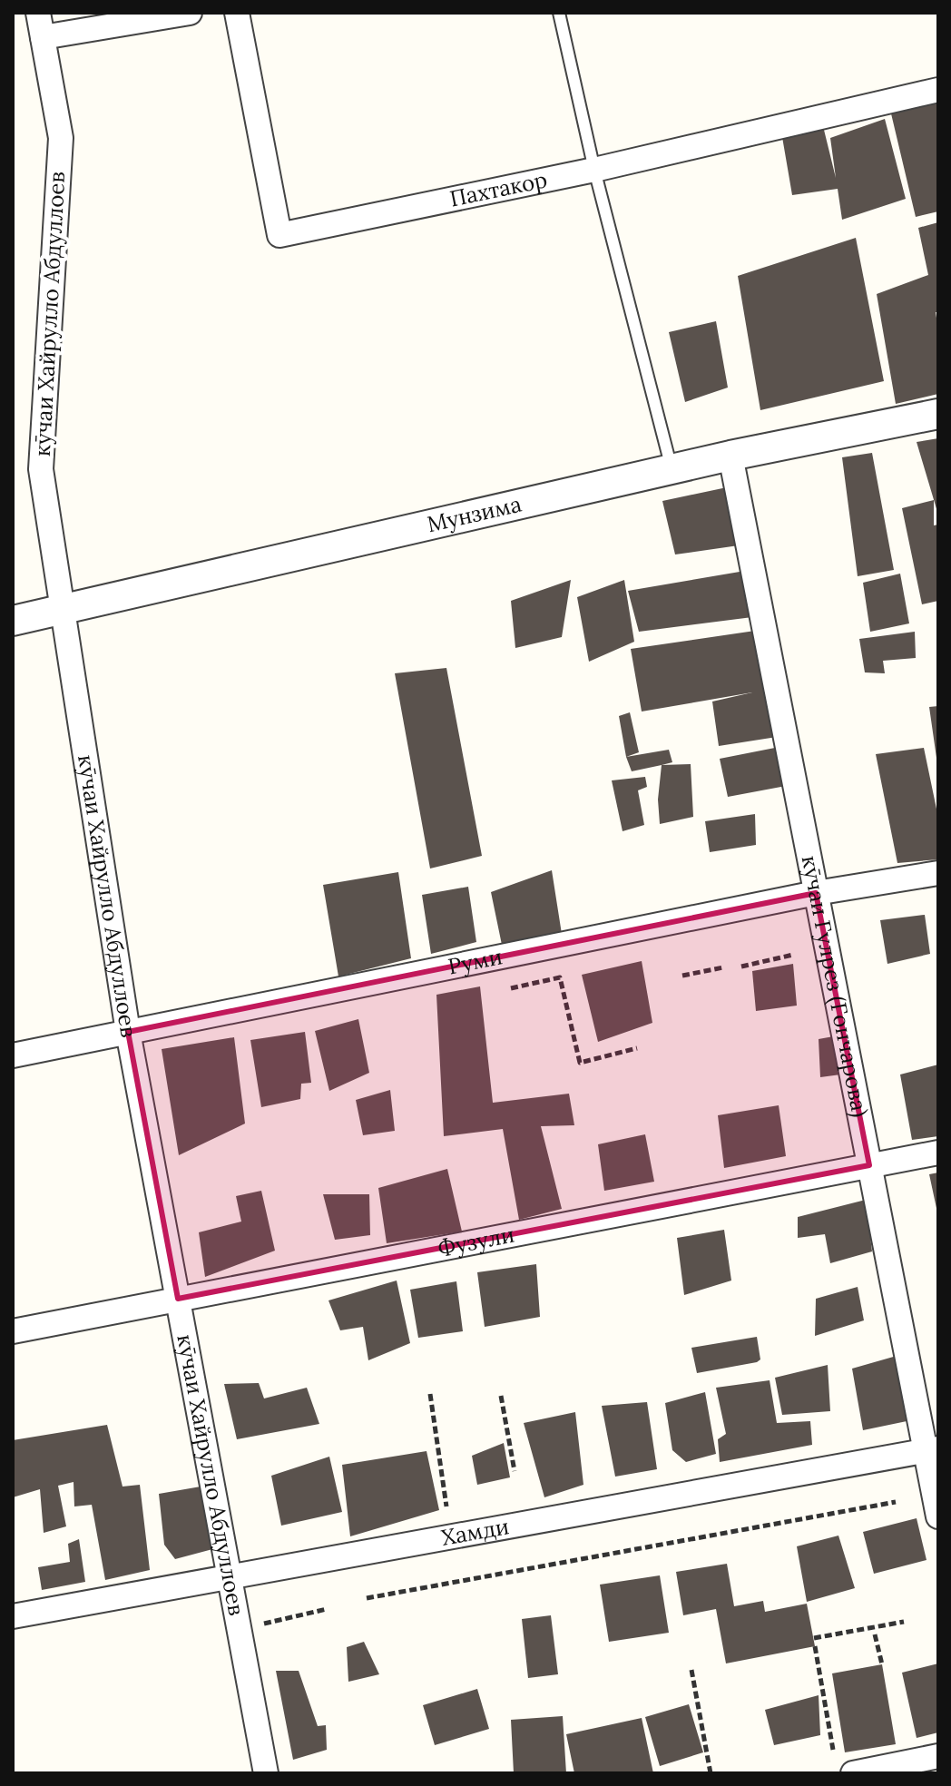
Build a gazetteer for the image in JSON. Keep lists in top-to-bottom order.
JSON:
{
  "streets": {
    "street": [
      "Пахтакор",
      "кӯчаи Хайрулло Абдуллоев",
      "Мунзима",
      "Руми",
      "кӯчаи Гулрез (Гончарова)",
      "Фузули",
      "Хамди"
    ]
  },
  "crossings": [
    ["кӯчаи Хайрулло Абдуллоев", "Мунзима"],
    ["кӯчаи Хайрулло Абдуллоев", "Руми"],
    ["кӯчаи Хайрулло Абдуллоев", "Фузули"],
    ["кӯчаи Хайрулло Абдуллоев", "Хамди"],
    ["Мунзима", "кӯчаи Гулрез (Гончарова)"],
    ["Руми", "кӯчаи Гулрез (Гончарова)"],
    ["кӯчаи Гулрез (Гончарова)", "Фузули"],
    ["кӯчаи Гулрез (Гончарова)", "Хамди"]
  ]
}
